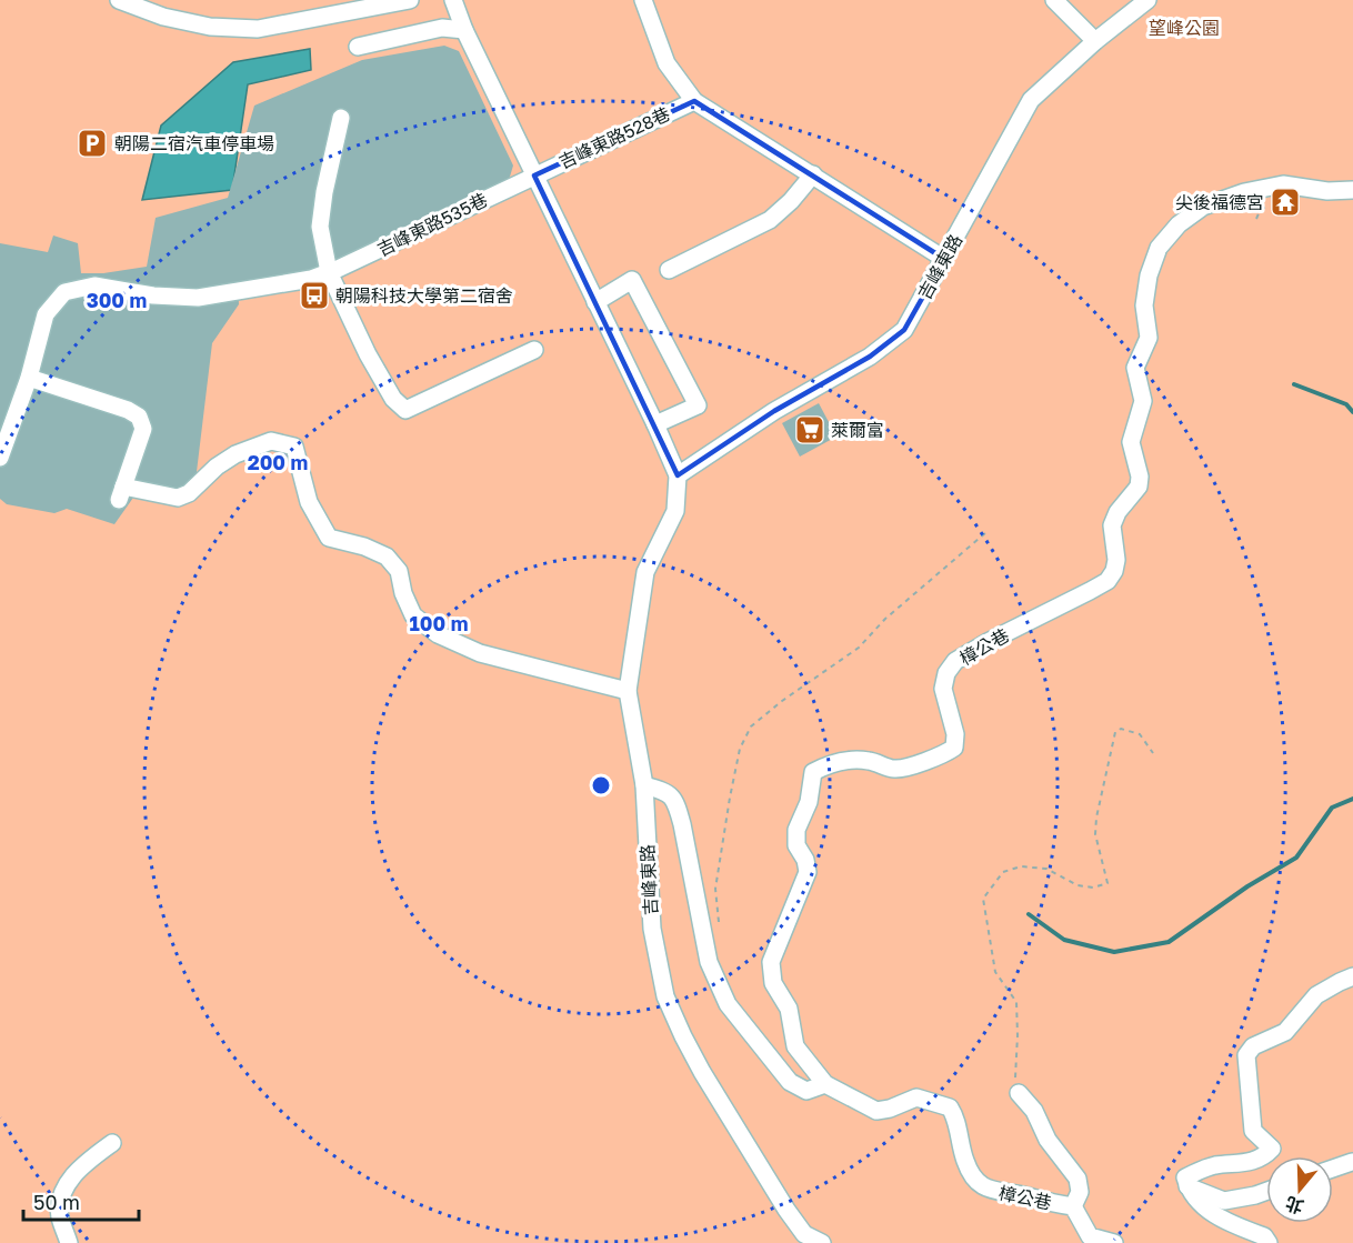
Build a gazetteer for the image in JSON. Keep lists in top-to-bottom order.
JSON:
{
  "streets": {
    "street": [
      "吉峰東路528巷",
      "吉峰東路535巷",
      "吉峰東路",
      "樟公巷"
    ]
  },
  "crossings": [
    ["吉峰東路528巷", "吉峰東路535巷"],
    ["吉峰東路528巷", "吉峰東路"],
    ["吉峰東路535巷", "吉峰東路"]
  ],
  "parks": ["望峰公園"],
  "places": {
    "parking": ["朝陽二宿汽車停車場"],
    "temple": ["尖後福德宮"],
    "bus stop": ["朝陽科技大學第二宿舍"],
    "supermarket": ["萊爾富"]
  },
  "scale_bar": "50 m",
  "north": "bottom",
  "rings": ["300 m", "200 m", "100 m"]
}
